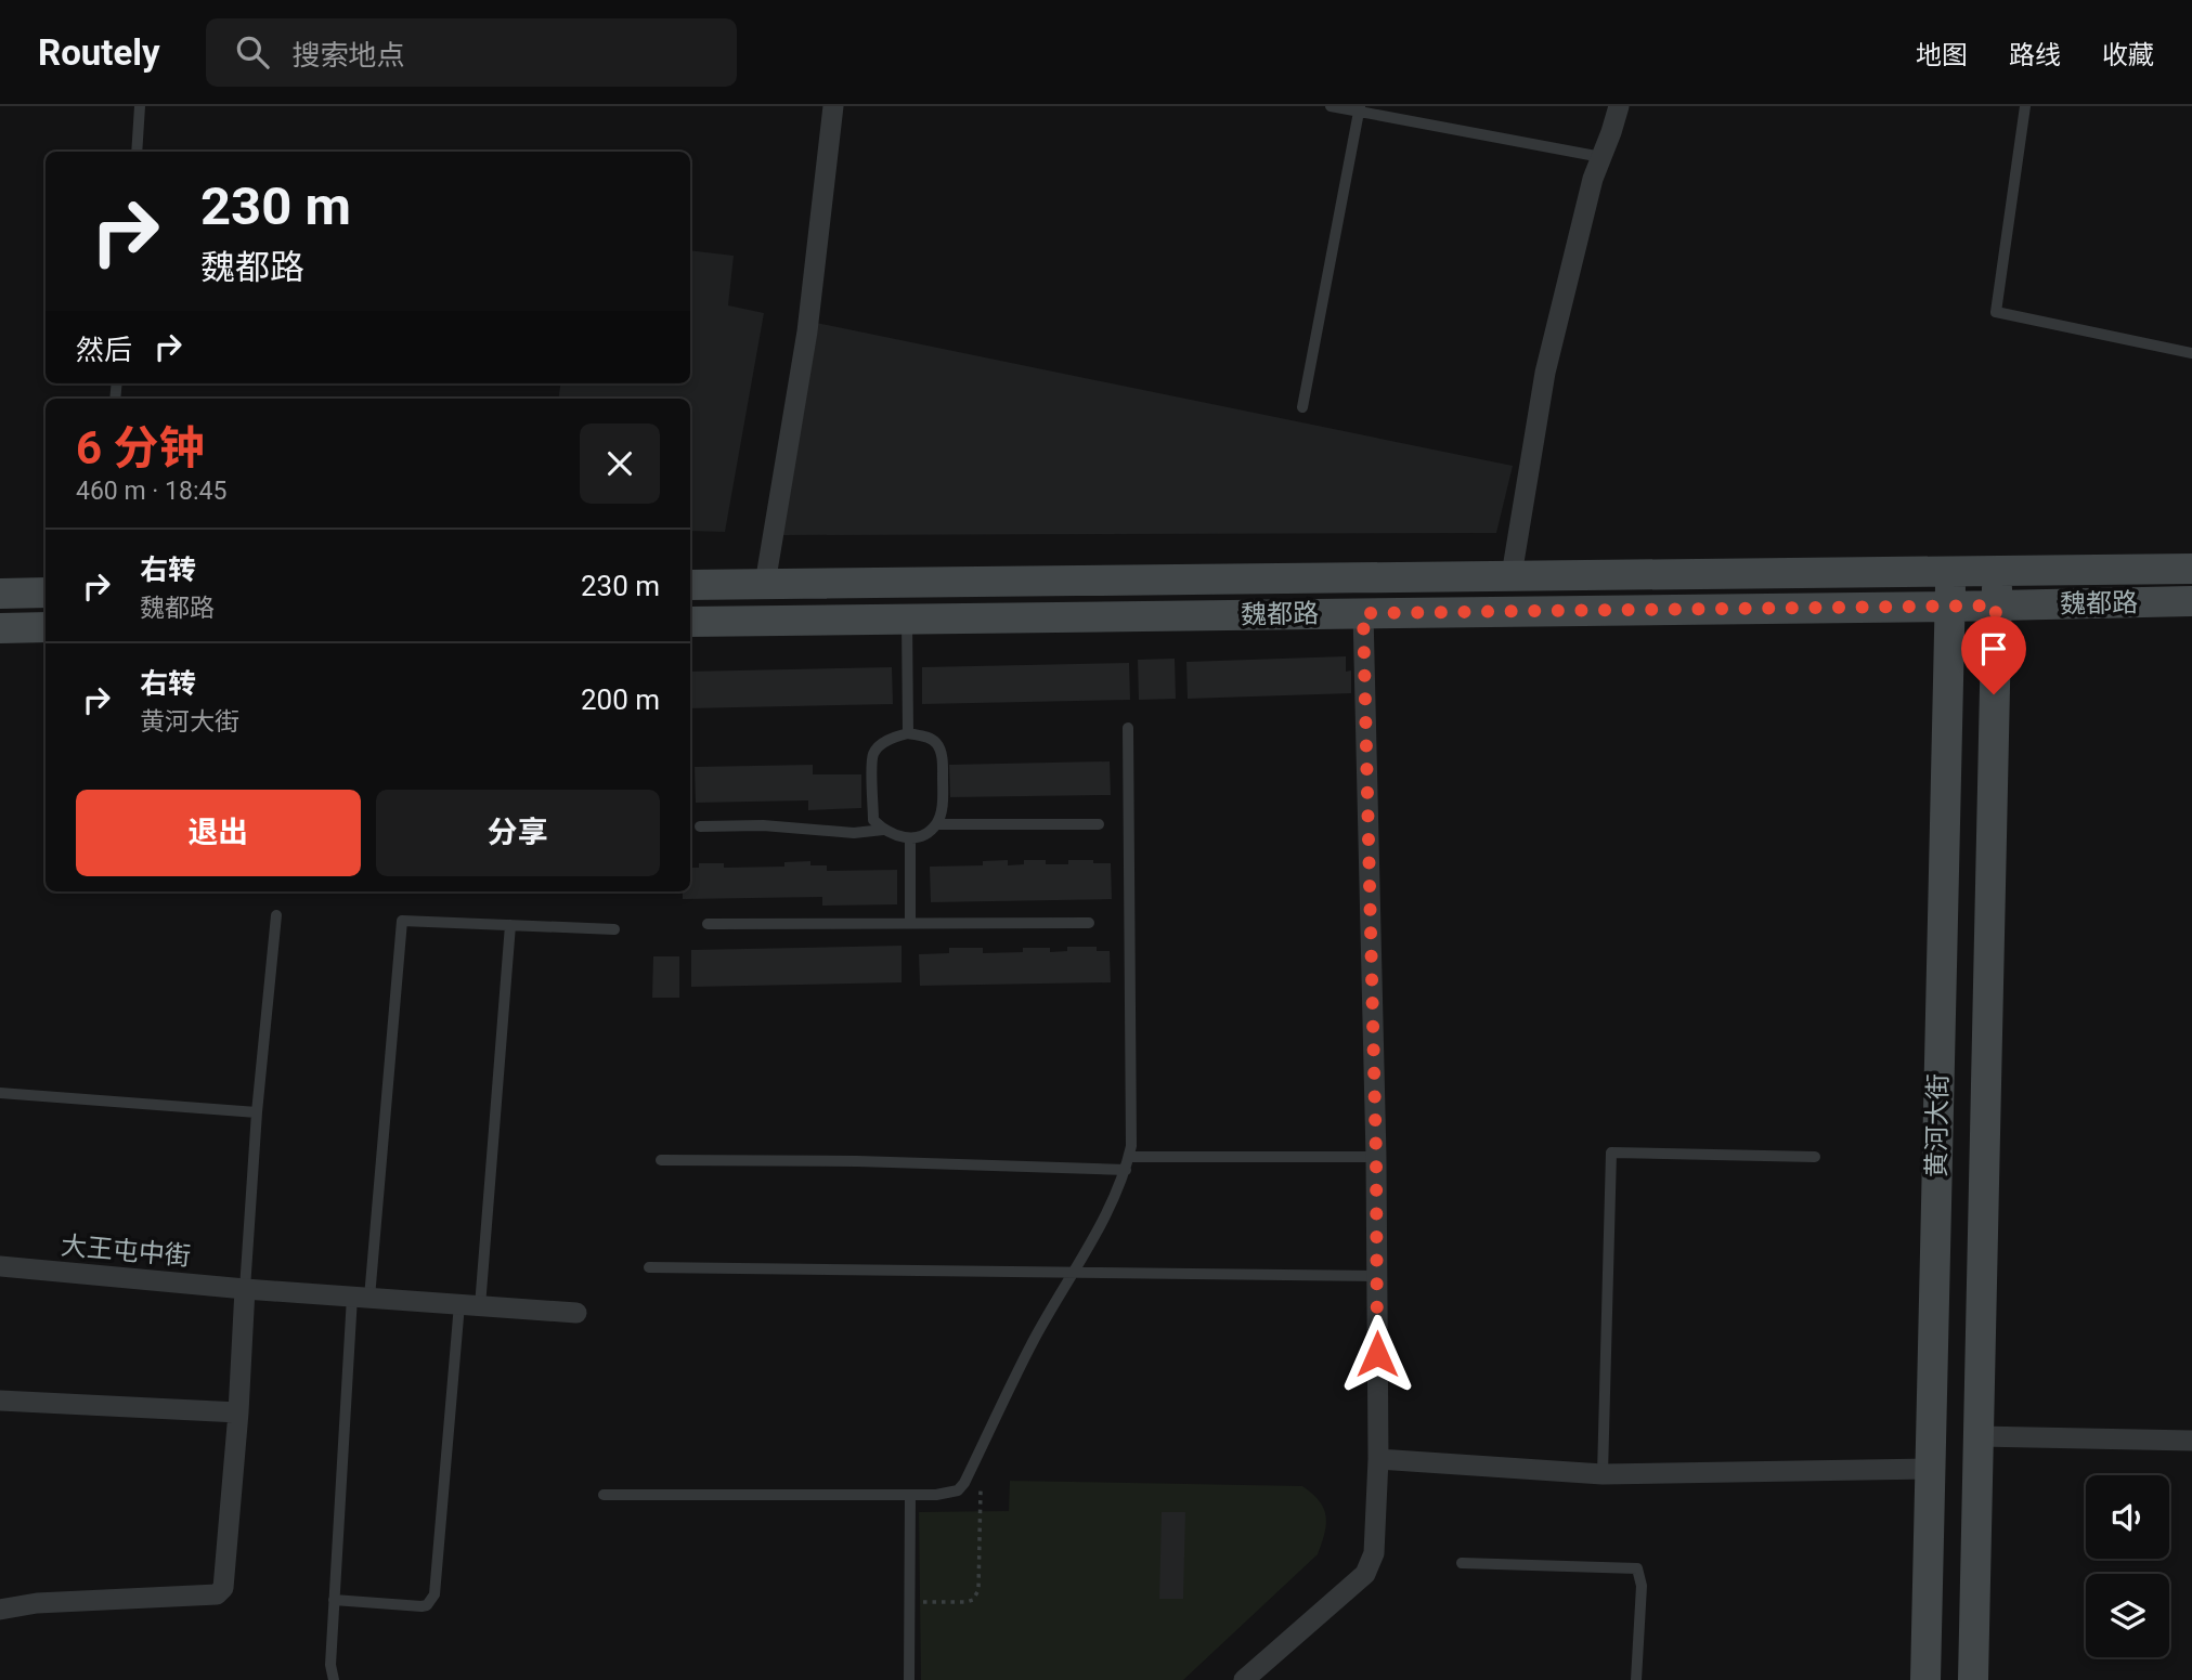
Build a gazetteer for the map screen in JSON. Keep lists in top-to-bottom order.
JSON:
{
  "streets": {
    "main road": ["魏都路", "黄河大街"],
    "street": ["大王屯中街"]
  },
  "crossings": [
    ["魏都路", "黄河大街"]
  ],
  "page": {
    "header": "Routely",
    "search": "搜索地点",
    "nav": ["地图", "路线", "收藏"],
    "turn": ["230 m", "魏都路"],
    "then": "然后",
    "heading": ["6 分钟", "460 m · 18:45"],
    "list": [
      {
        "name": "右转",
        "note": "魏都路",
        "value": "230 m"
      },
      {
        "name": "右转",
        "note": "黄河大街",
        "value": "200 m"
      }
    ],
    "buttons": ["退出", "分享"]
  }
}
